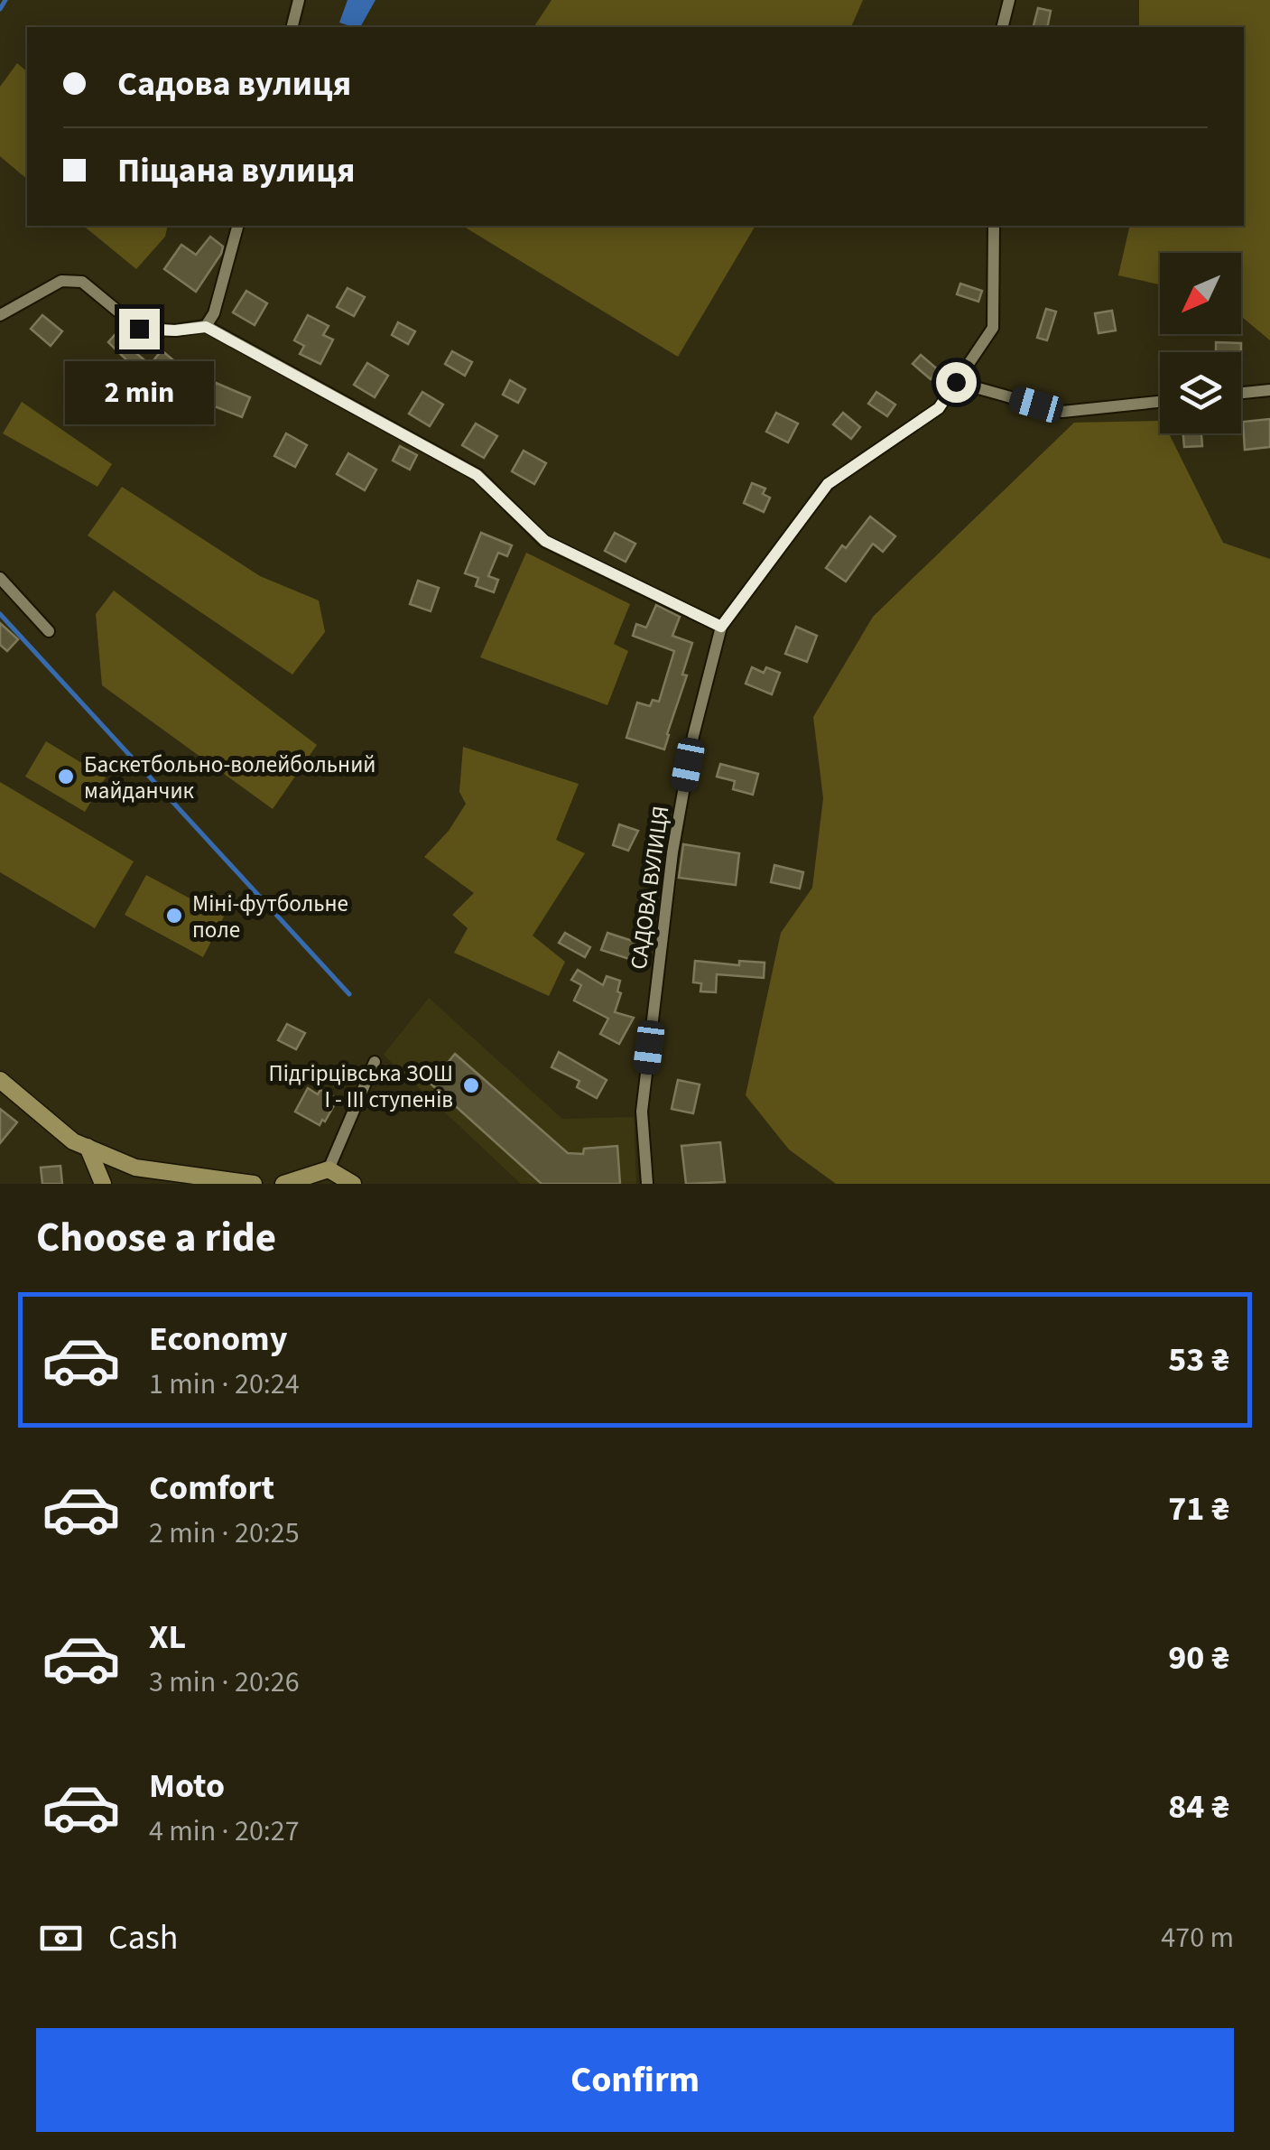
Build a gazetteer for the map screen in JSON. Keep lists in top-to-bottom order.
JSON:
{
  "streets": {
    "street": ["САДОВА ВУЛИЦЯ"]
  },
  "places": ["Баскетбольно-волейбольний майданчик", "Міні-футбольне поле", "Підгірцівська ЗОШ І - ІІІ ступенів"],
  "north": "bottom left",
  "page": {
    "banner": ["Садова вулиця", "Піщана вулиця"],
    "bubble": "2 min",
    "heading": "Choose a ride",
    "list": [
      {
        "name": "Economy",
        "note": "1 min · 20:24",
        "value": "53 ₴"
      },
      {
        "name": "Comfort",
        "note": "2 min · 20:25",
        "value": "71 ₴"
      },
      {
        "name": "XL",
        "note": "3 min · 20:26",
        "value": "90 ₴"
      },
      {
        "name": "Moto",
        "note": "4 min · 20:27",
        "value": "84 ₴"
      }
    ],
    "pay": ["Cash", "470 m"],
    "buttons": "Confirm"
  }
}
